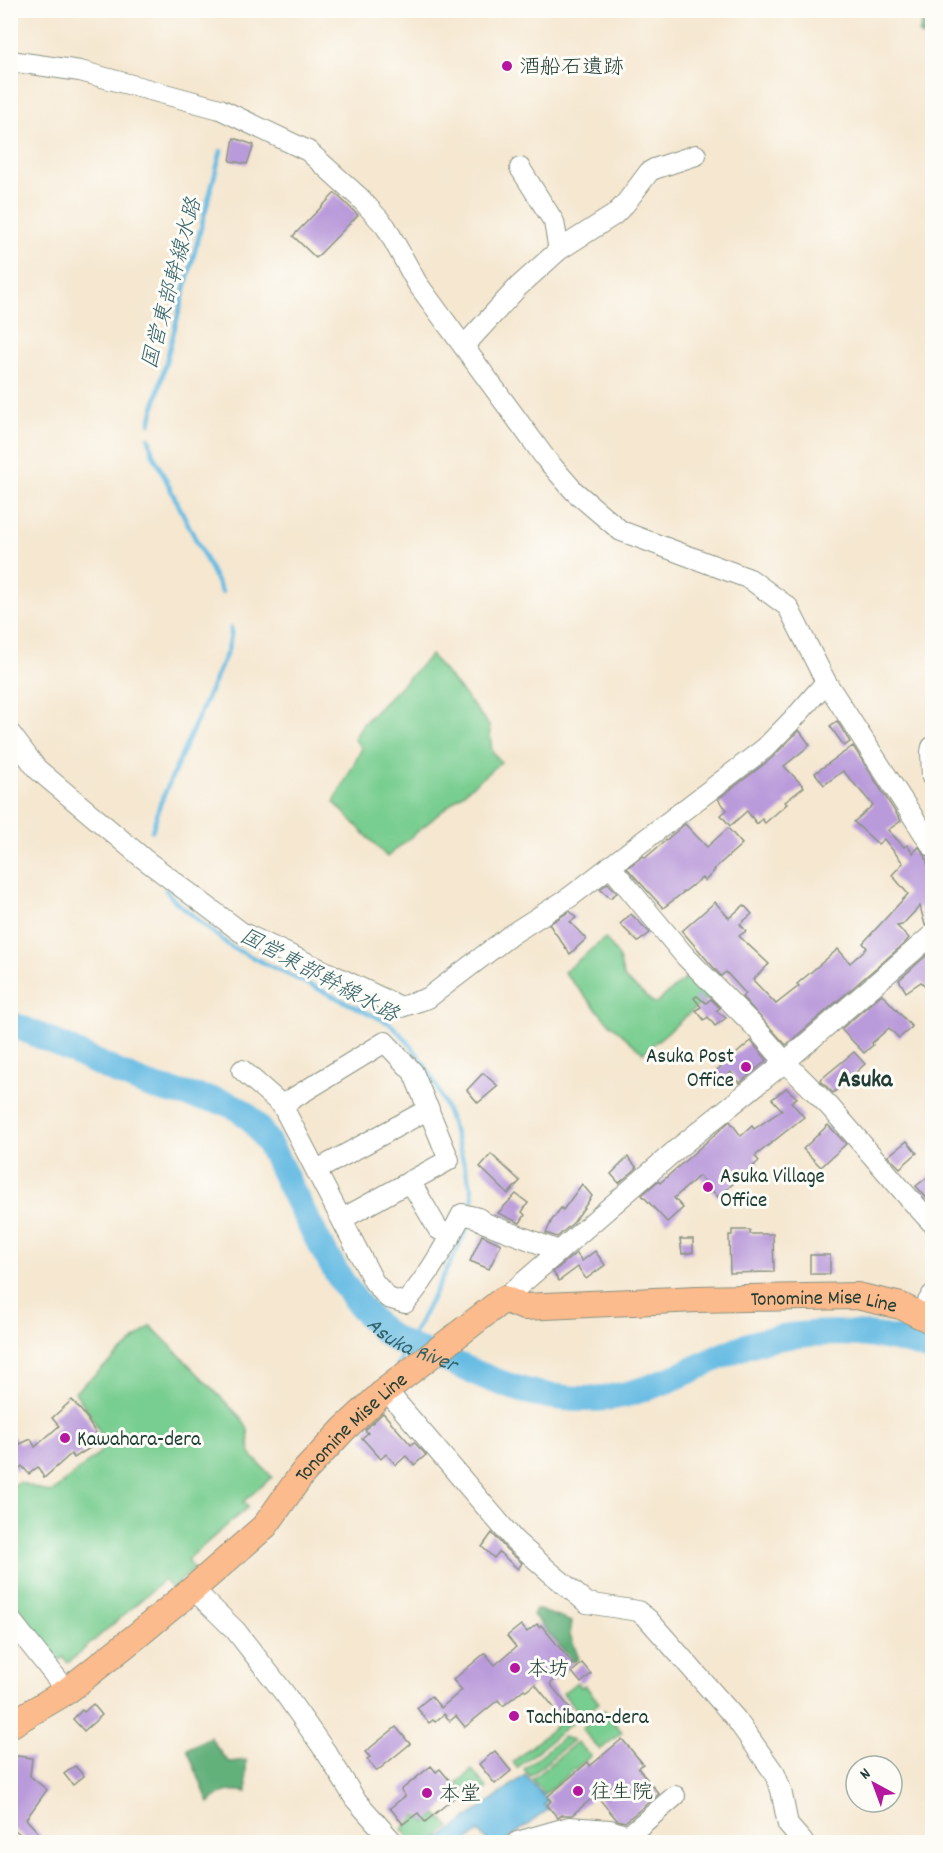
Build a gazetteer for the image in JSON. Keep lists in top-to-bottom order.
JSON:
{
  "streets": {
    "main road": ["Tonomine Mise Line"]
  },
  "districts": ["Asuka"],
  "water": ["国営東部幹線水路", "Asuka River"],
  "places": [
    "酒船石遺跡",
    "Asuka Post Office",
    "Asuka Village Office",
    "Kawahara-dera",
    "本坊",
    "Tachibana-dera",
    "往生院",
    "本堂"
  ],
  "north": "top left"
}
